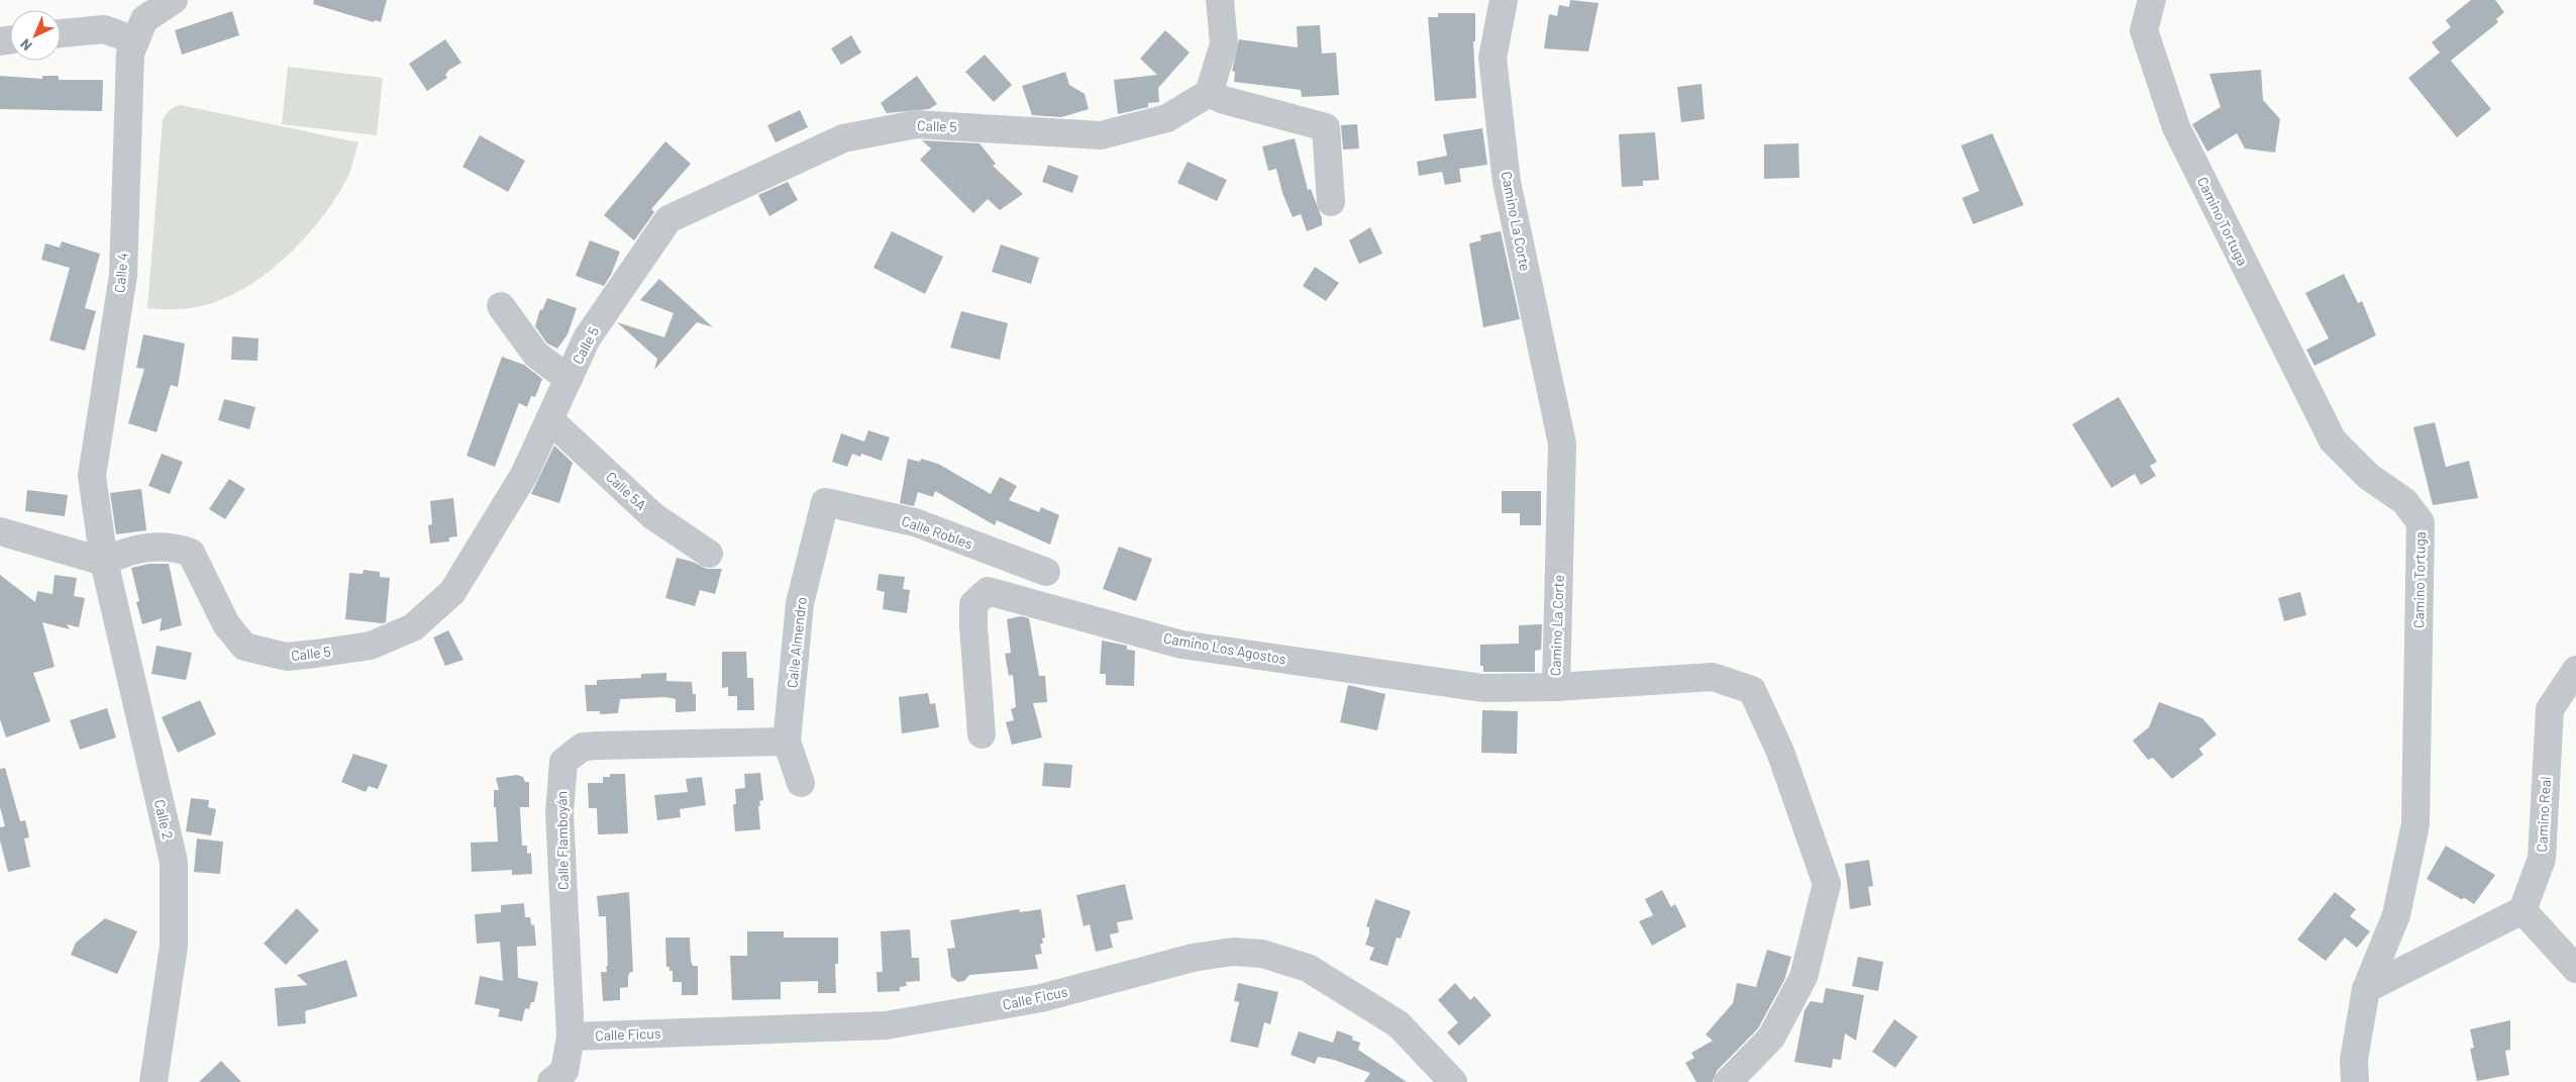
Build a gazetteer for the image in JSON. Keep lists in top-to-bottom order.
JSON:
{
  "streets": {
    "street": [
      "Calle 5",
      "Camino La Corte",
      "Camino Tortuga",
      "Calle 4",
      "Calle 5A",
      "Calle Robles",
      "Calle Almendro",
      "Camino Los Agostos",
      "Camino Real",
      "Calle 2",
      "Calle Flamboyán",
      "Calle Ficus"
    ]
  },
  "crossings": [
    ["Calle 5", "Calle 4"],
    ["Calle 5", "Calle 5A"],
    ["Calle 5", "Calle 2"],
    ["Camino La Corte", "Camino Los Agostos"],
    ["Calle 4", "Calle 2"],
    ["Calle Robles", "Calle Almendro"],
    ["Calle Almendro", "Calle Flamboyán"],
    ["Calle Flamboyán", "Calle Ficus"]
  ],
  "north": "bottom left"
}
